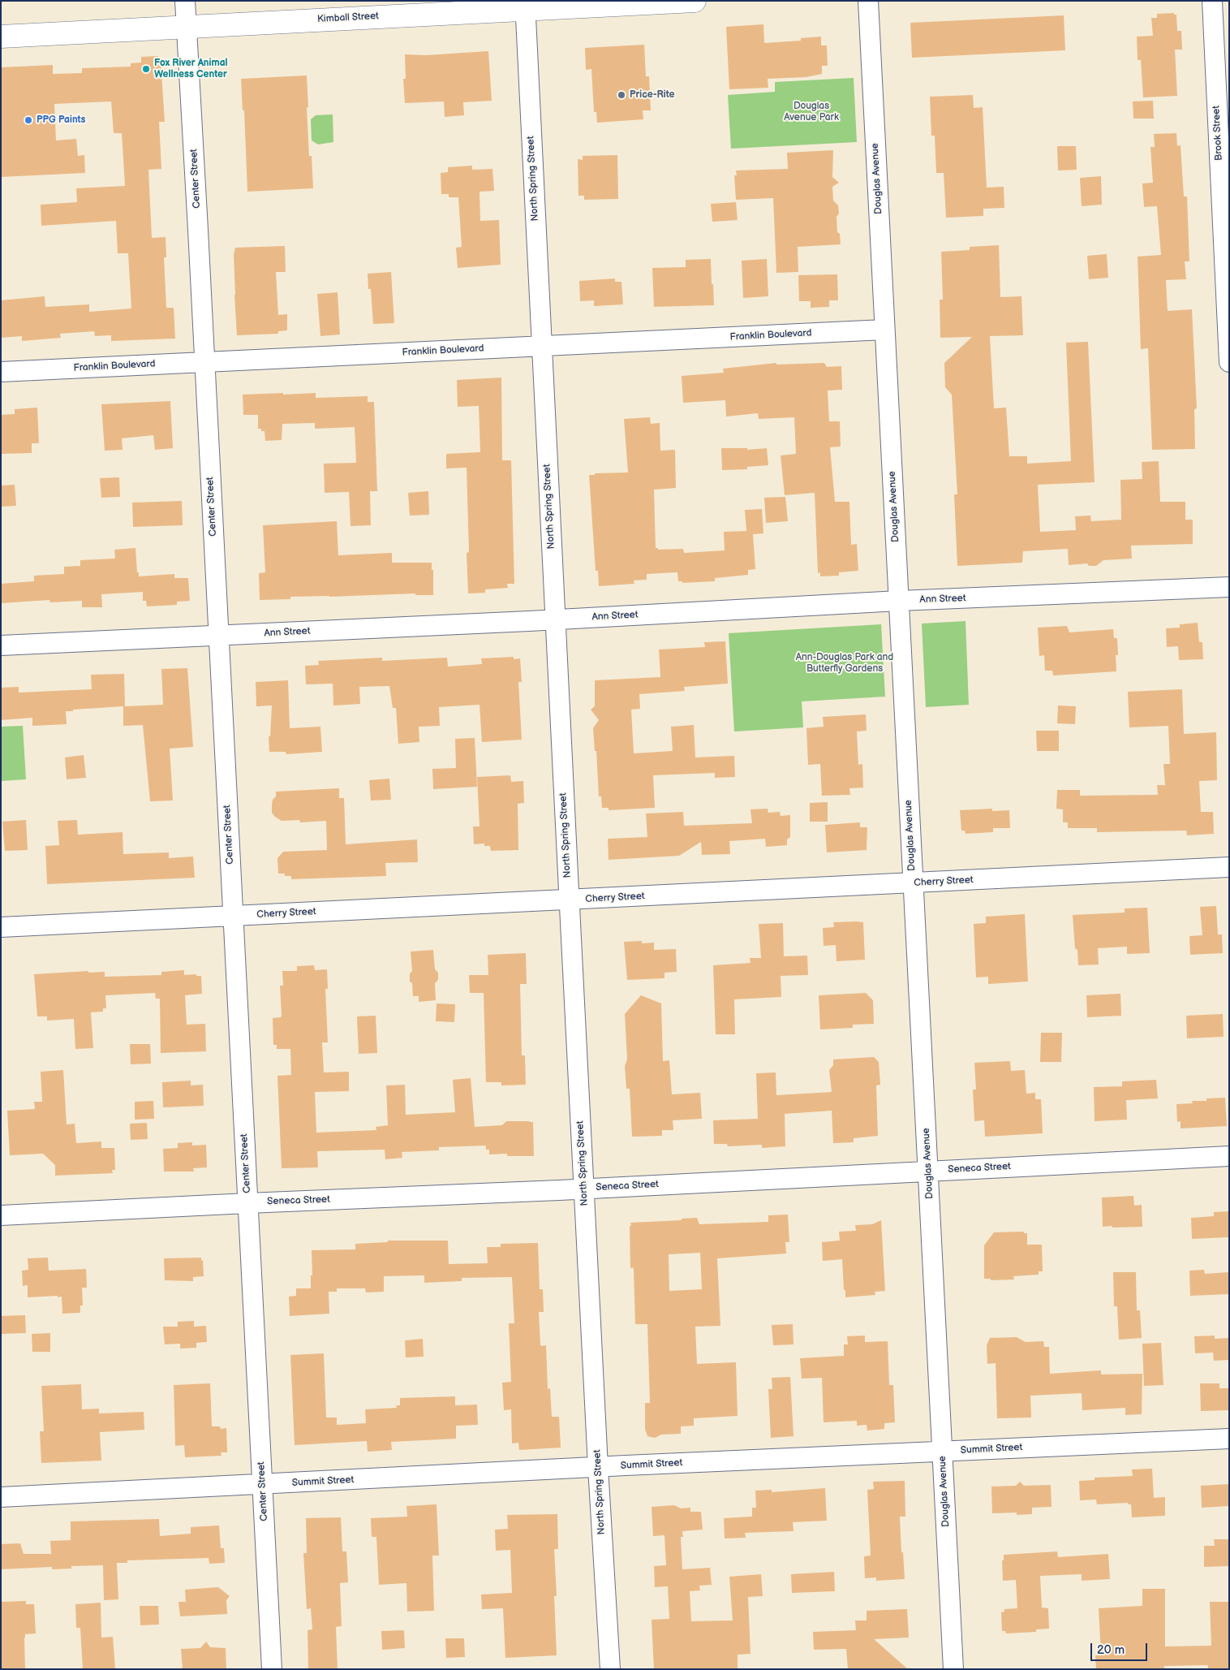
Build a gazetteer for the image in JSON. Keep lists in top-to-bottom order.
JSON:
{
  "streets": {
    "main road": ["Kimball Street"],
    "street": [
      "Brook Street",
      "Center Street",
      "North Spring Street",
      "Douglas Avenue",
      "Franklin Boulevard",
      "Ann Street",
      "Cherry Street",
      "Seneca Street",
      "Summit Street"
    ]
  },
  "crossings": [
    ["Kimball Street", "Center Street"],
    ["Kimball Street", "North Spring Street"],
    ["Center Street", "Franklin Boulevard"],
    ["Center Street", "Ann Street"],
    ["Center Street", "Cherry Street"],
    ["Center Street", "Seneca Street"],
    ["Center Street", "Summit Street"],
    ["North Spring Street", "Franklin Boulevard"],
    ["North Spring Street", "Ann Street"],
    ["North Spring Street", "Cherry Street"],
    ["North Spring Street", "Seneca Street"],
    ["North Spring Street", "Summit Street"],
    ["Douglas Avenue", "Franklin Boulevard"],
    ["Douglas Avenue", "Ann Street"],
    ["Douglas Avenue", "Cherry Street"],
    ["Douglas Avenue", "Seneca Street"],
    ["Douglas Avenue", "Summit Street"]
  ],
  "parks": ["Douglas Avenue Park", "Ann-Douglas Park and Butterfly Gardens"],
  "places": ["Fox River Animal Wellness Center", "Price-Rite", "PPG Paints"],
  "scale_bar": "20 m"
}
